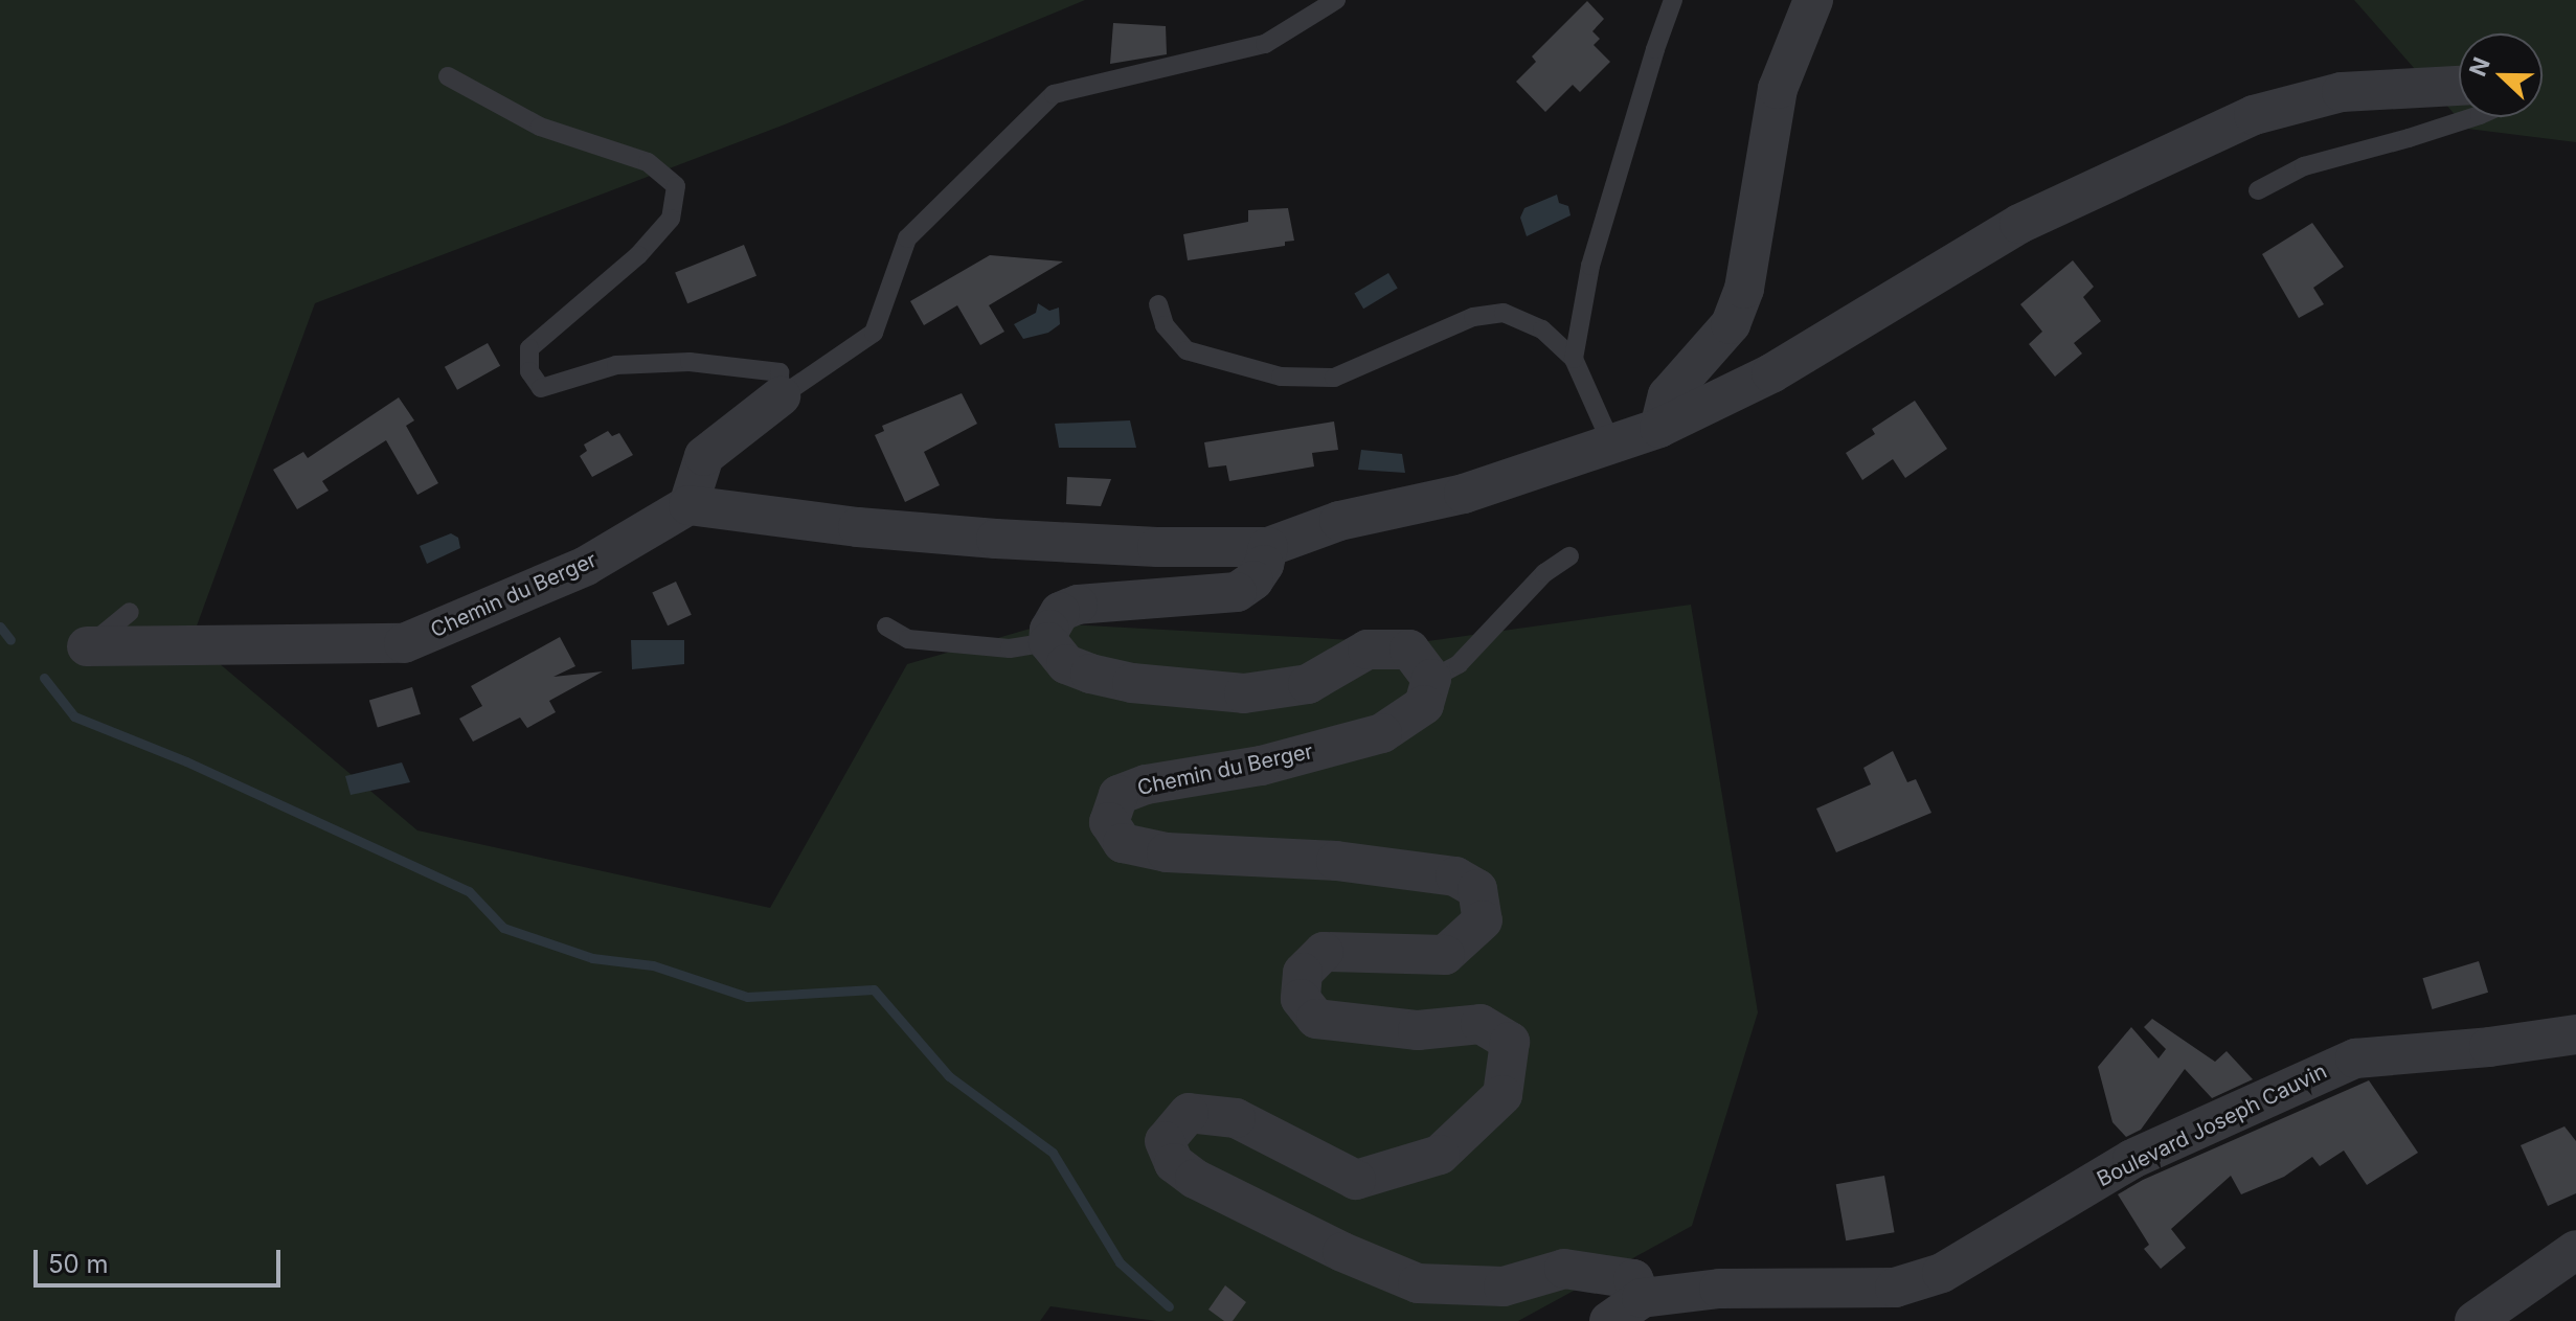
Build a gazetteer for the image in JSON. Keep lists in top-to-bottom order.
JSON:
{
  "streets": {
    "street": ["Chemin du Berger", "Boulevard Joseph Cauvin"]
  },
  "crossings": [
    ["Chemin du Berger", "Boulevard Joseph Cauvin"]
  ],
  "scale_bar": "50 m",
  "north": "left"
}
